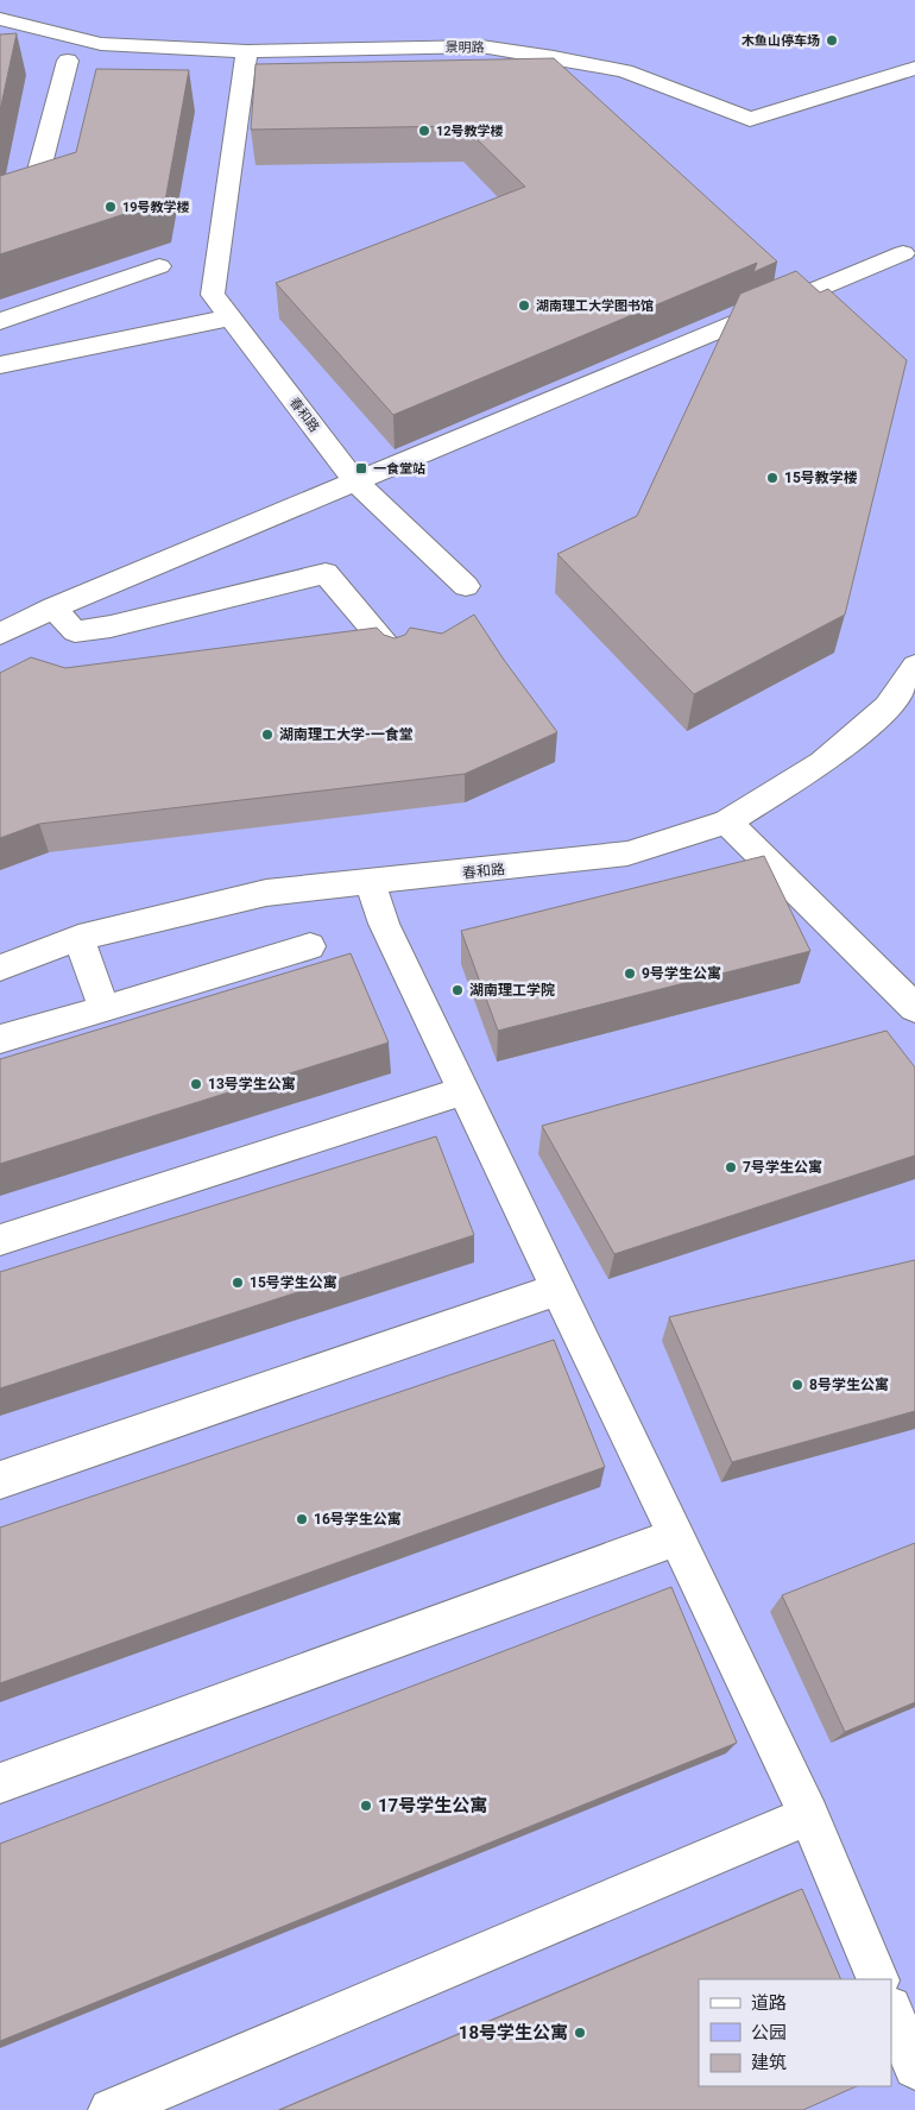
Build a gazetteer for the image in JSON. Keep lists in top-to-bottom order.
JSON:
{
  "streets": {
    "lane": ["景明路", "春和路"]
  },
  "crossings": [
    ["景明路", "春和路"]
  ],
  "places": {
    "other": [
      "木鱼山停车场",
      "12号教学楼",
      "19号教学楼",
      "湖南理工大学图书馆",
      "15号教学楼",
      "湖南理工大学-一食堂",
      "9号学生公寓",
      "湖南理工学院",
      "13号学生公寓",
      "7号学生公寓",
      "15号学生公寓",
      "8号学生公寓",
      "16号学生公寓",
      "17号学生公寓",
      "18号学生公寓"
    ],
    "transit": ["一食堂站"]
  },
  "legend": ["道路", "公园", "建筑"]
}
